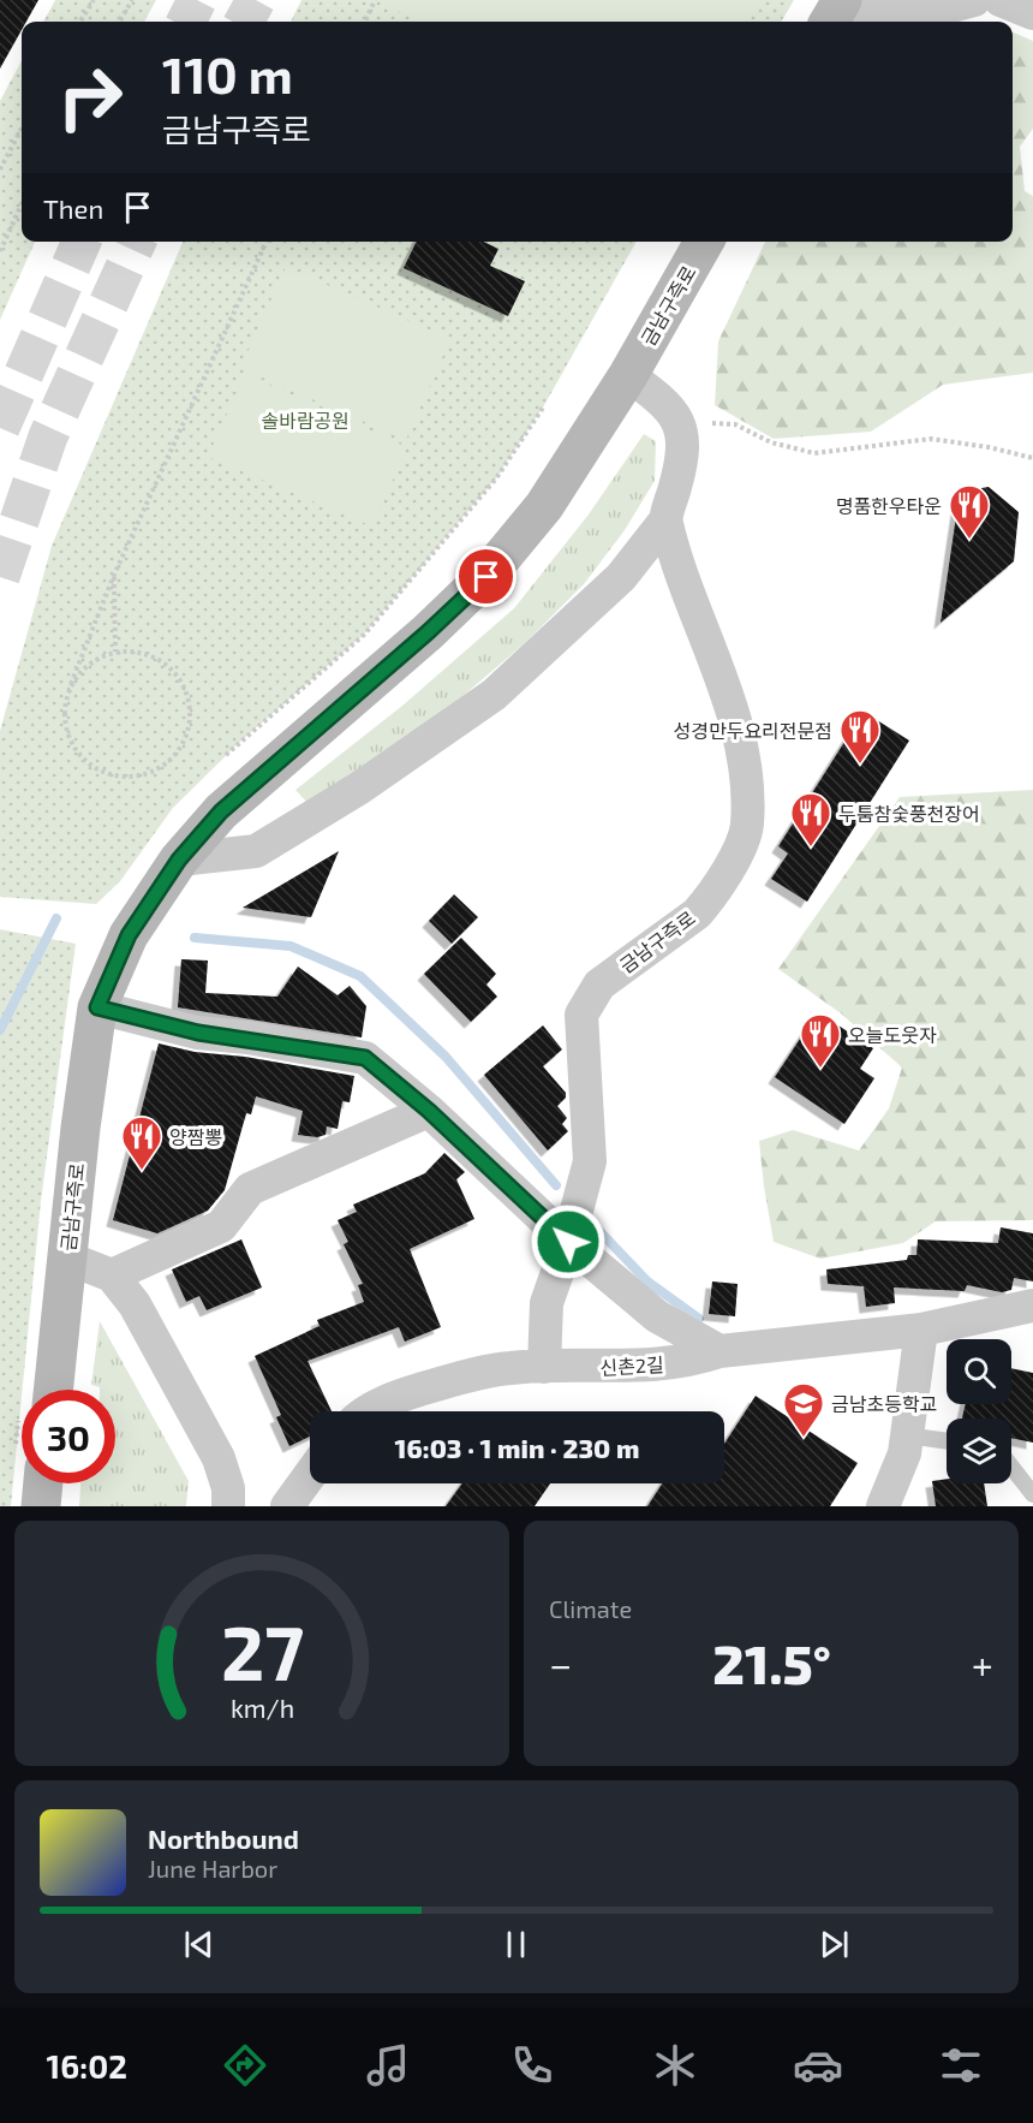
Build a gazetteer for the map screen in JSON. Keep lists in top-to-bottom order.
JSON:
{
  "streets": {
    "main road": ["금남구즉로"],
    "street": ["신촌2길"]
  },
  "crossings": [
    ["금남구즉로", "신촌2길"]
  ],
  "parks": ["솔바람공원"],
  "places": {
    "restaurant": [
      "명품한우타운",
      "성경만두요리전문점",
      "두툼참숯풍천장어",
      "오늘도웃자",
      "양짬뽕"
    ],
    "school or university": ["금남초등학교"]
  },
  "page": {
    "turn": ["110 m", "금남구즉로"],
    "then": "Then",
    "limit": "30",
    "trip": "16:03 · 1 min · 230 m",
    "tile": "Climate",
    "heat": ["−", "21.5°", "+"],
    "song": ["Northbound", "June Harbor"],
    "tabs": "16:02",
    "gauge": ["27", "km/h"]
  }
}
